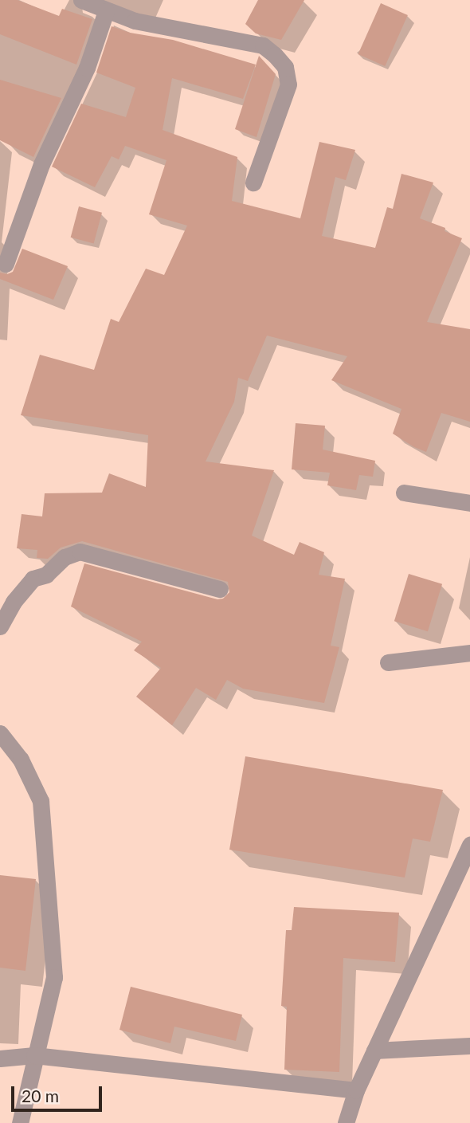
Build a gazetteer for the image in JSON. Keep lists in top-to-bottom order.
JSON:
{
  "scale_bar": "20 m"
}
